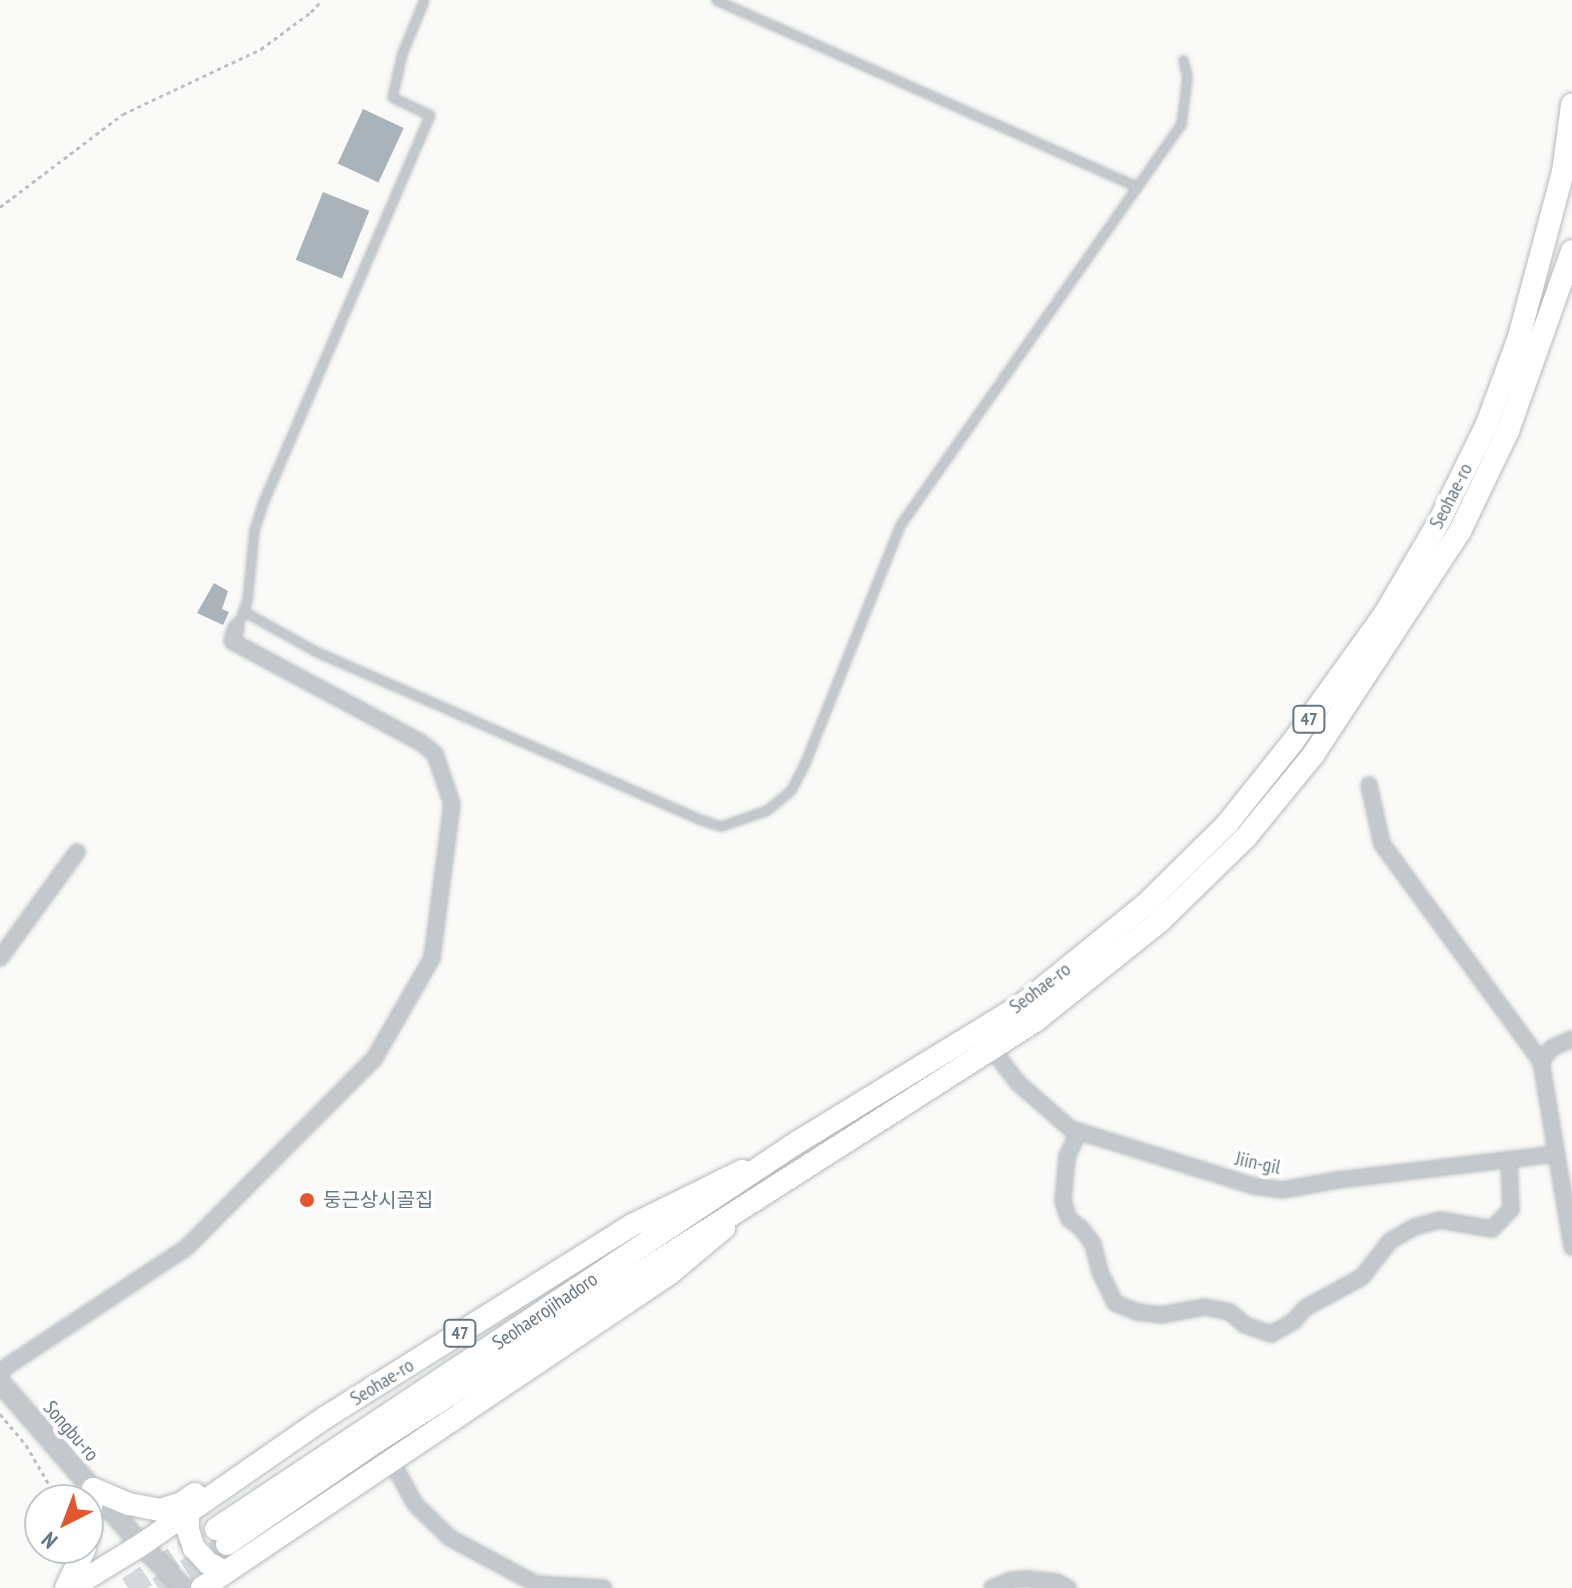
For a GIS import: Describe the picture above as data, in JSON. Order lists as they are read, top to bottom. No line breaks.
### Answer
{"streets":{"main road":["Seohae-ro","47","Seohaerojihadoro"],"street":["Jiin-gil","Songbu-ro"]},"crossings":[["Seohae-ro","47"],["Seohae-ro","Jiin-gil"],["Seohae-ro","Seohaerojihadoro"],["Seohae-ro","Songbu-ro"],["47","Songbu-ro"]],"places":["둥근상시골집"],"north":"bottom left"}
